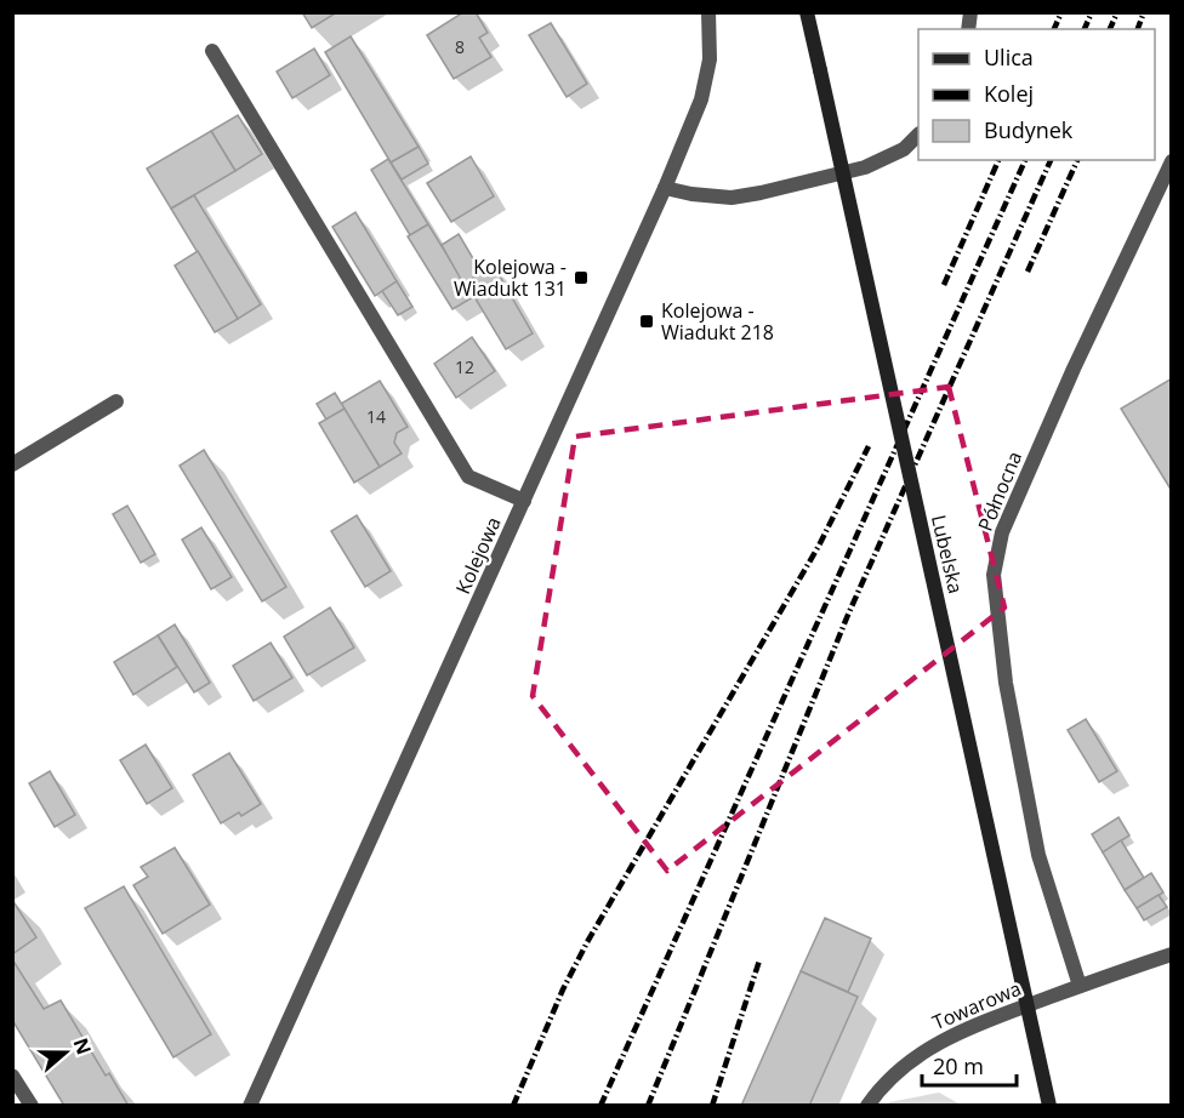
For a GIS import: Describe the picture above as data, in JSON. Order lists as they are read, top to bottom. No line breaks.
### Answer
{"streets":{"main road":["Lubelska"],"street":["Północna","Kolejowa","Towarowa"]},"crossings":[["Północna","Towarowa"]],"places":{"transit":["Kolejowa - Wiadukt 131","Kolejowa - Wiadukt 218"]},"house_numbers":["8","12","14"],"legend":["Ulica","Kolej","Budynek"],"scale_bar":"20 m","north":"right"}
